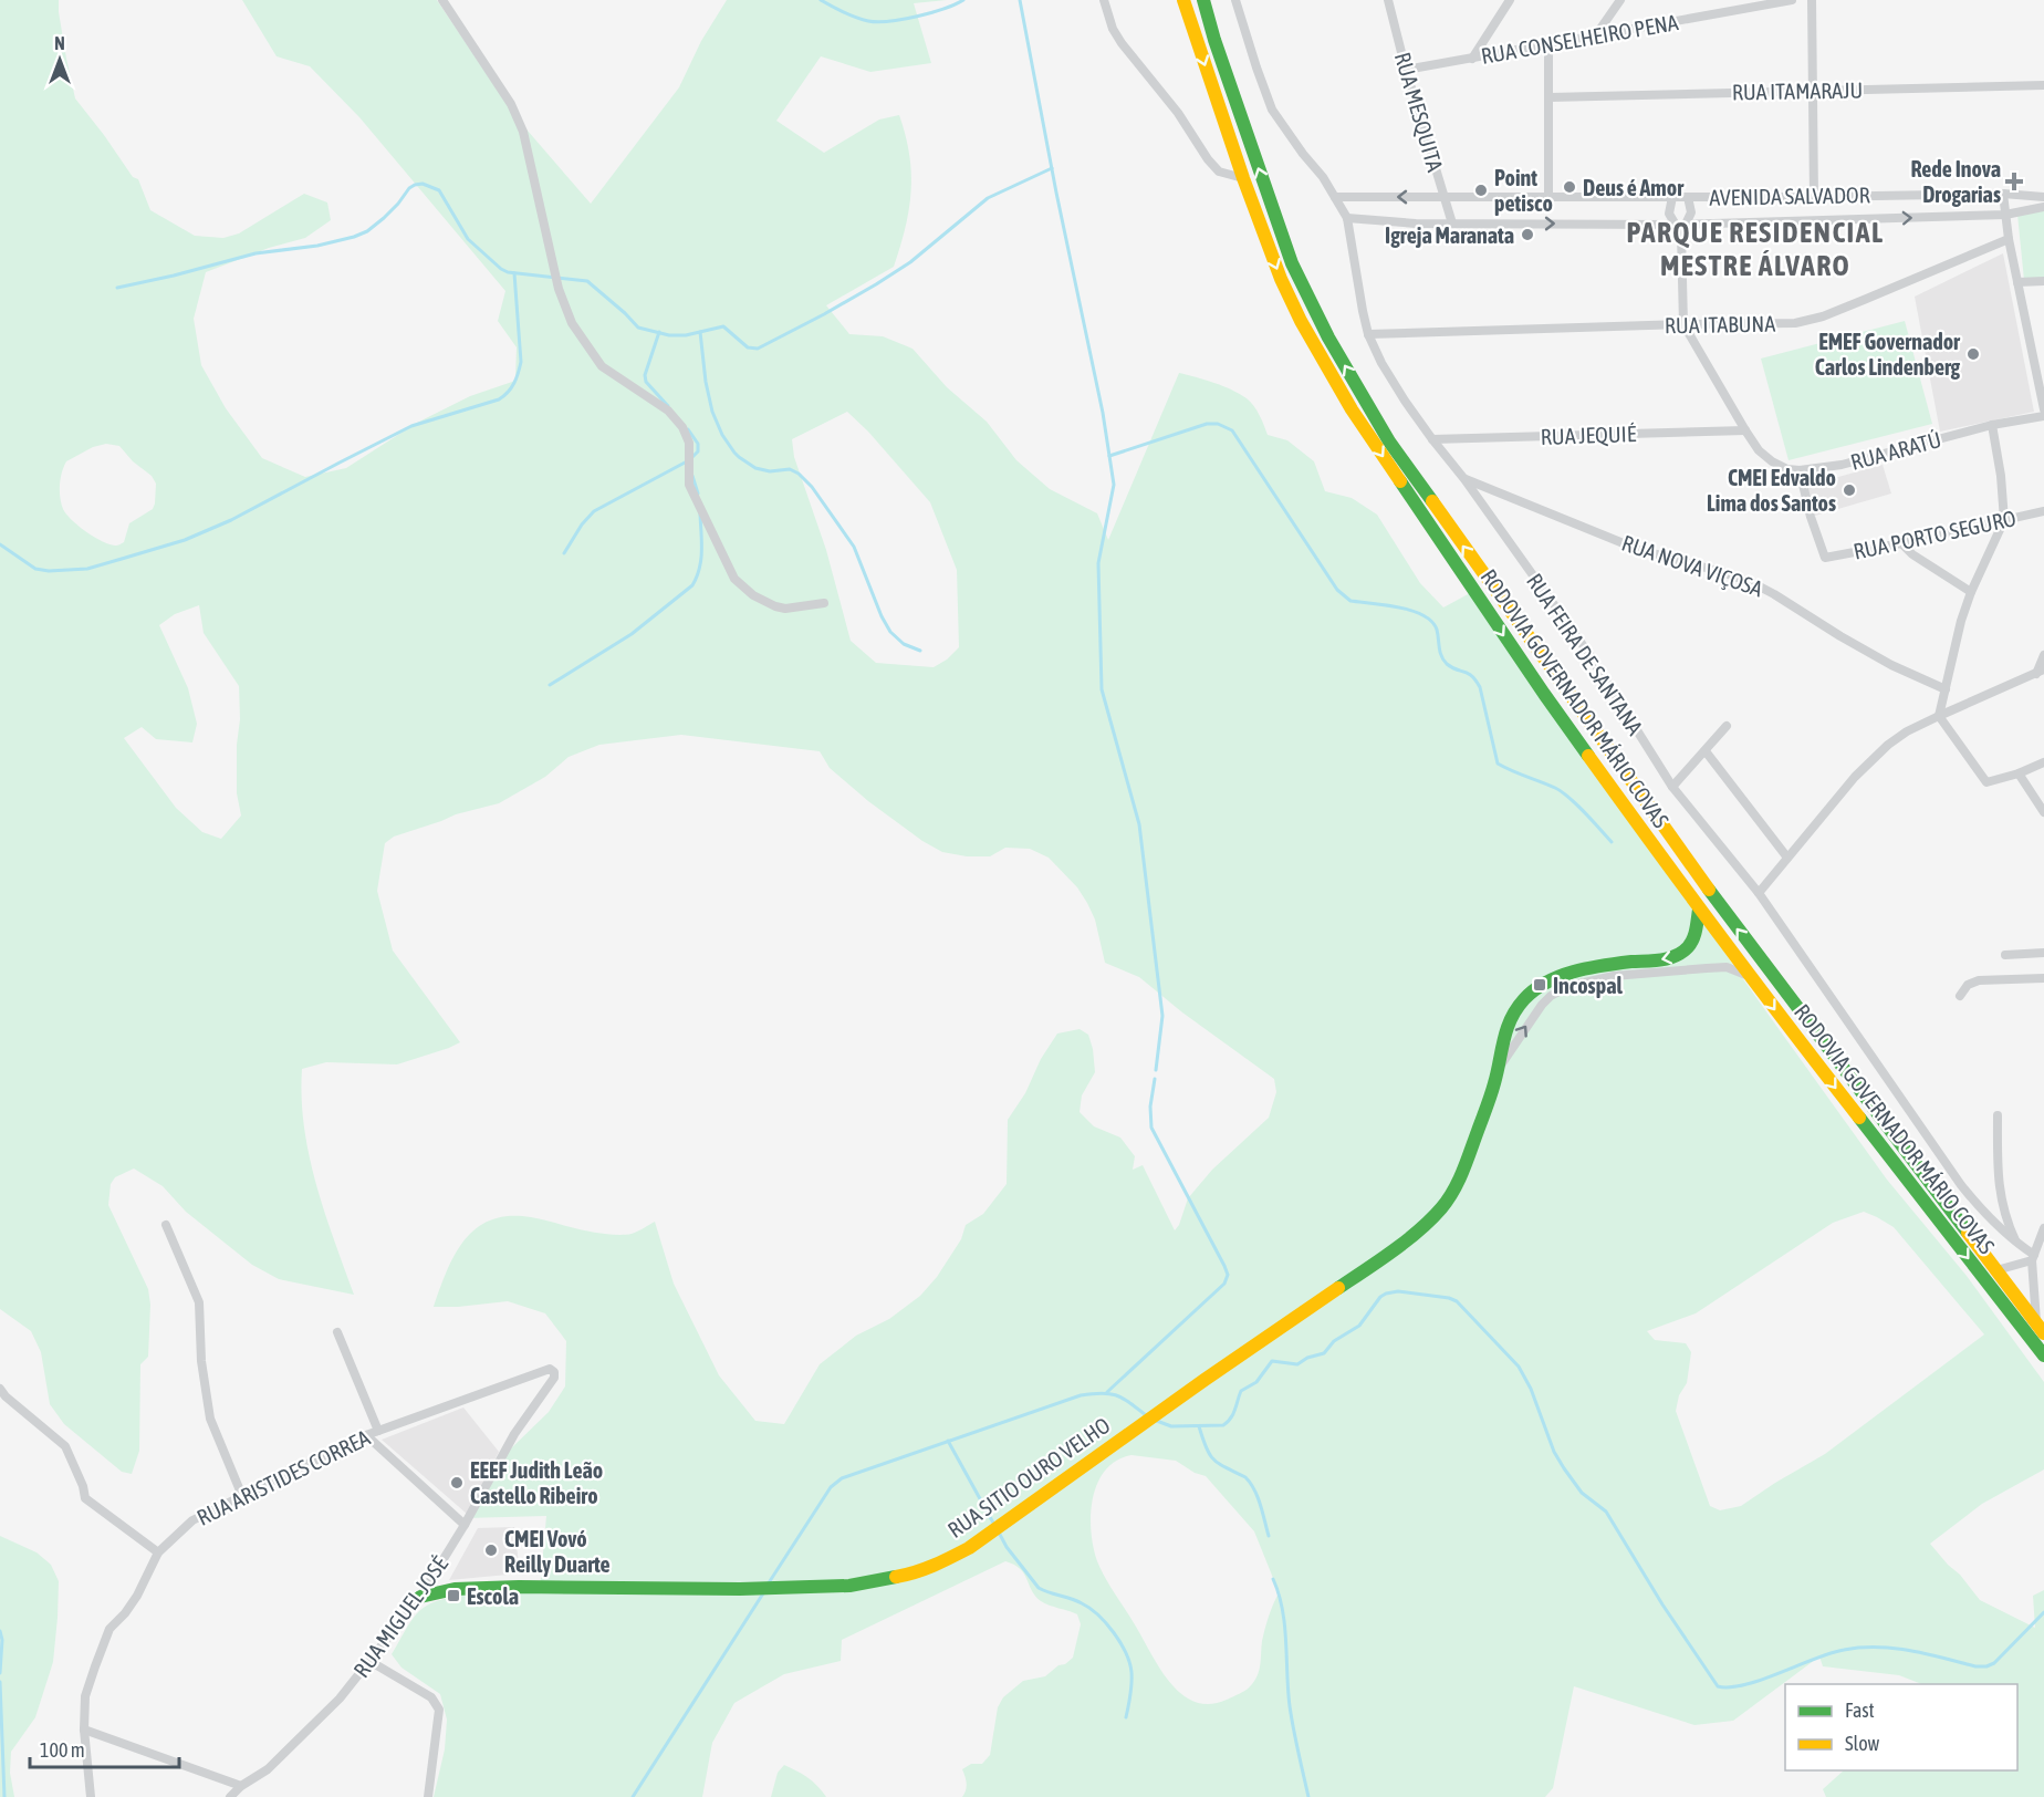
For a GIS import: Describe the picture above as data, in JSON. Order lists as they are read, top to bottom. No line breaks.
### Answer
{"streets":{"main road":["RODOVIA GOVERNADOR MÁRIO COVAS","RUA SITIO OURO VELHO"],"street":["RUA CONSELHEIRO PENA","RUA ITAMARAJU","RUA MESQUITA","AVENIDA SALVADOR","RUA ITABUNA","RUA JEQUIÉ","RUA ARATÚ","RUA PORTO SEGURO","RUA NOVA VIÇOSA","RUA FEIRA DE SANTANA","RUA ARISTIDES CORREA","RUA MIGUEL JOSÉ"]},"crossings":[["RUA CONSELHEIRO PENA","RUA MESQUITA"],["RUA MESQUITA","AVENIDA SALVADOR"],["AVENIDA SALVADOR","RUA FEIRA DE SANTANA"],["RUA ITABUNA","RUA ARATÚ"],["RUA ITABUNA","RUA FEIRA DE SANTANA"],["RUA JEQUIÉ","RUA ARATÚ"],["RUA JEQUIÉ","RUA FEIRA DE SANTANA"],["RUA ARATÚ","RUA PORTO SEGURO"],["RUA NOVA VIÇOSA","RUA FEIRA DE SANTANA"],["RODOVIA GOVERNADOR MÁRIO COVAS","RUA SITIO OURO VELHO"],["RUA ARISTIDES CORREA","RUA MIGUEL JOSÉ"],["RUA SITIO OURO VELHO","RUA MIGUEL JOSÉ"]],"districts":["PARQUE RESIDENCIAL MESTRE ÁLVARO"],"places":{"health":["Rede Inova Drogarias"],"other":["Deus é Amor","Point petisco","Igreja Maranata","EMEF Governador Carlos Lindenberg","CMEI Edvaldo Lima dos Santos","EEEF Judith Leão Castello Ribeiro","CMEI Vovó Reilly Duarte"],"transit":["Incospal","Escola"]},"legend":["Fast","Slow"],"scale_bar":"100 m","north":"top"}
